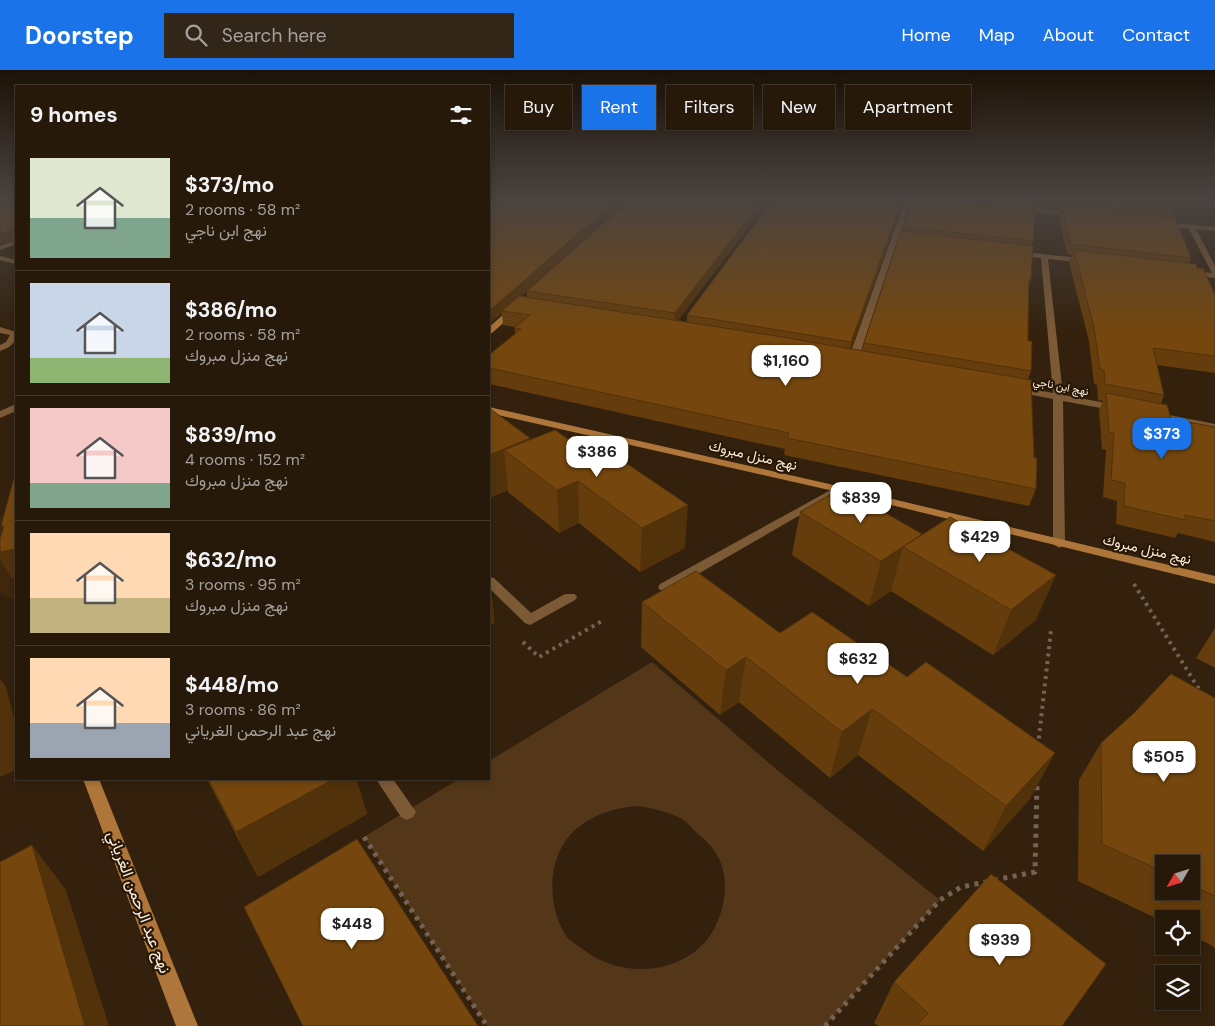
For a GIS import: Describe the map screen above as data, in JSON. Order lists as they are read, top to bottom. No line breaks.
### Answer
{"streets":{"street":["نهج ابن ناجي","نهج منزل مبروك","نهج عبد الرحمن الغرياني"]},"north":"bottom left","page":{"header":"Doorstep","search":"Search here","nav":["Home","Map","About","Contact"],"chip":["Buy","Rent","Filters","New","Apartment"],"heading":"9 homes","list":[{"name":"$373/mo","note":"2 rooms · 58 m² · نهج ابن ناجي"},{"name":"$386/mo","note":"2 rooms · 58 m² · نهج منزل مبروك"},{"name":"$839/mo","note":"4 rooms · 152 m² · نهج منزل مبروك"},{"name":"$632/mo","note":"3 rooms · 95 m² · نهج منزل مبروك"},{"name":"$448/mo","note":"3 rooms · 86 m² · نهج عبد الرحمن الغرياني"}],"price":["$1,160","$373","$386","$839","$429","$632","$505","$448","$939"]}}
